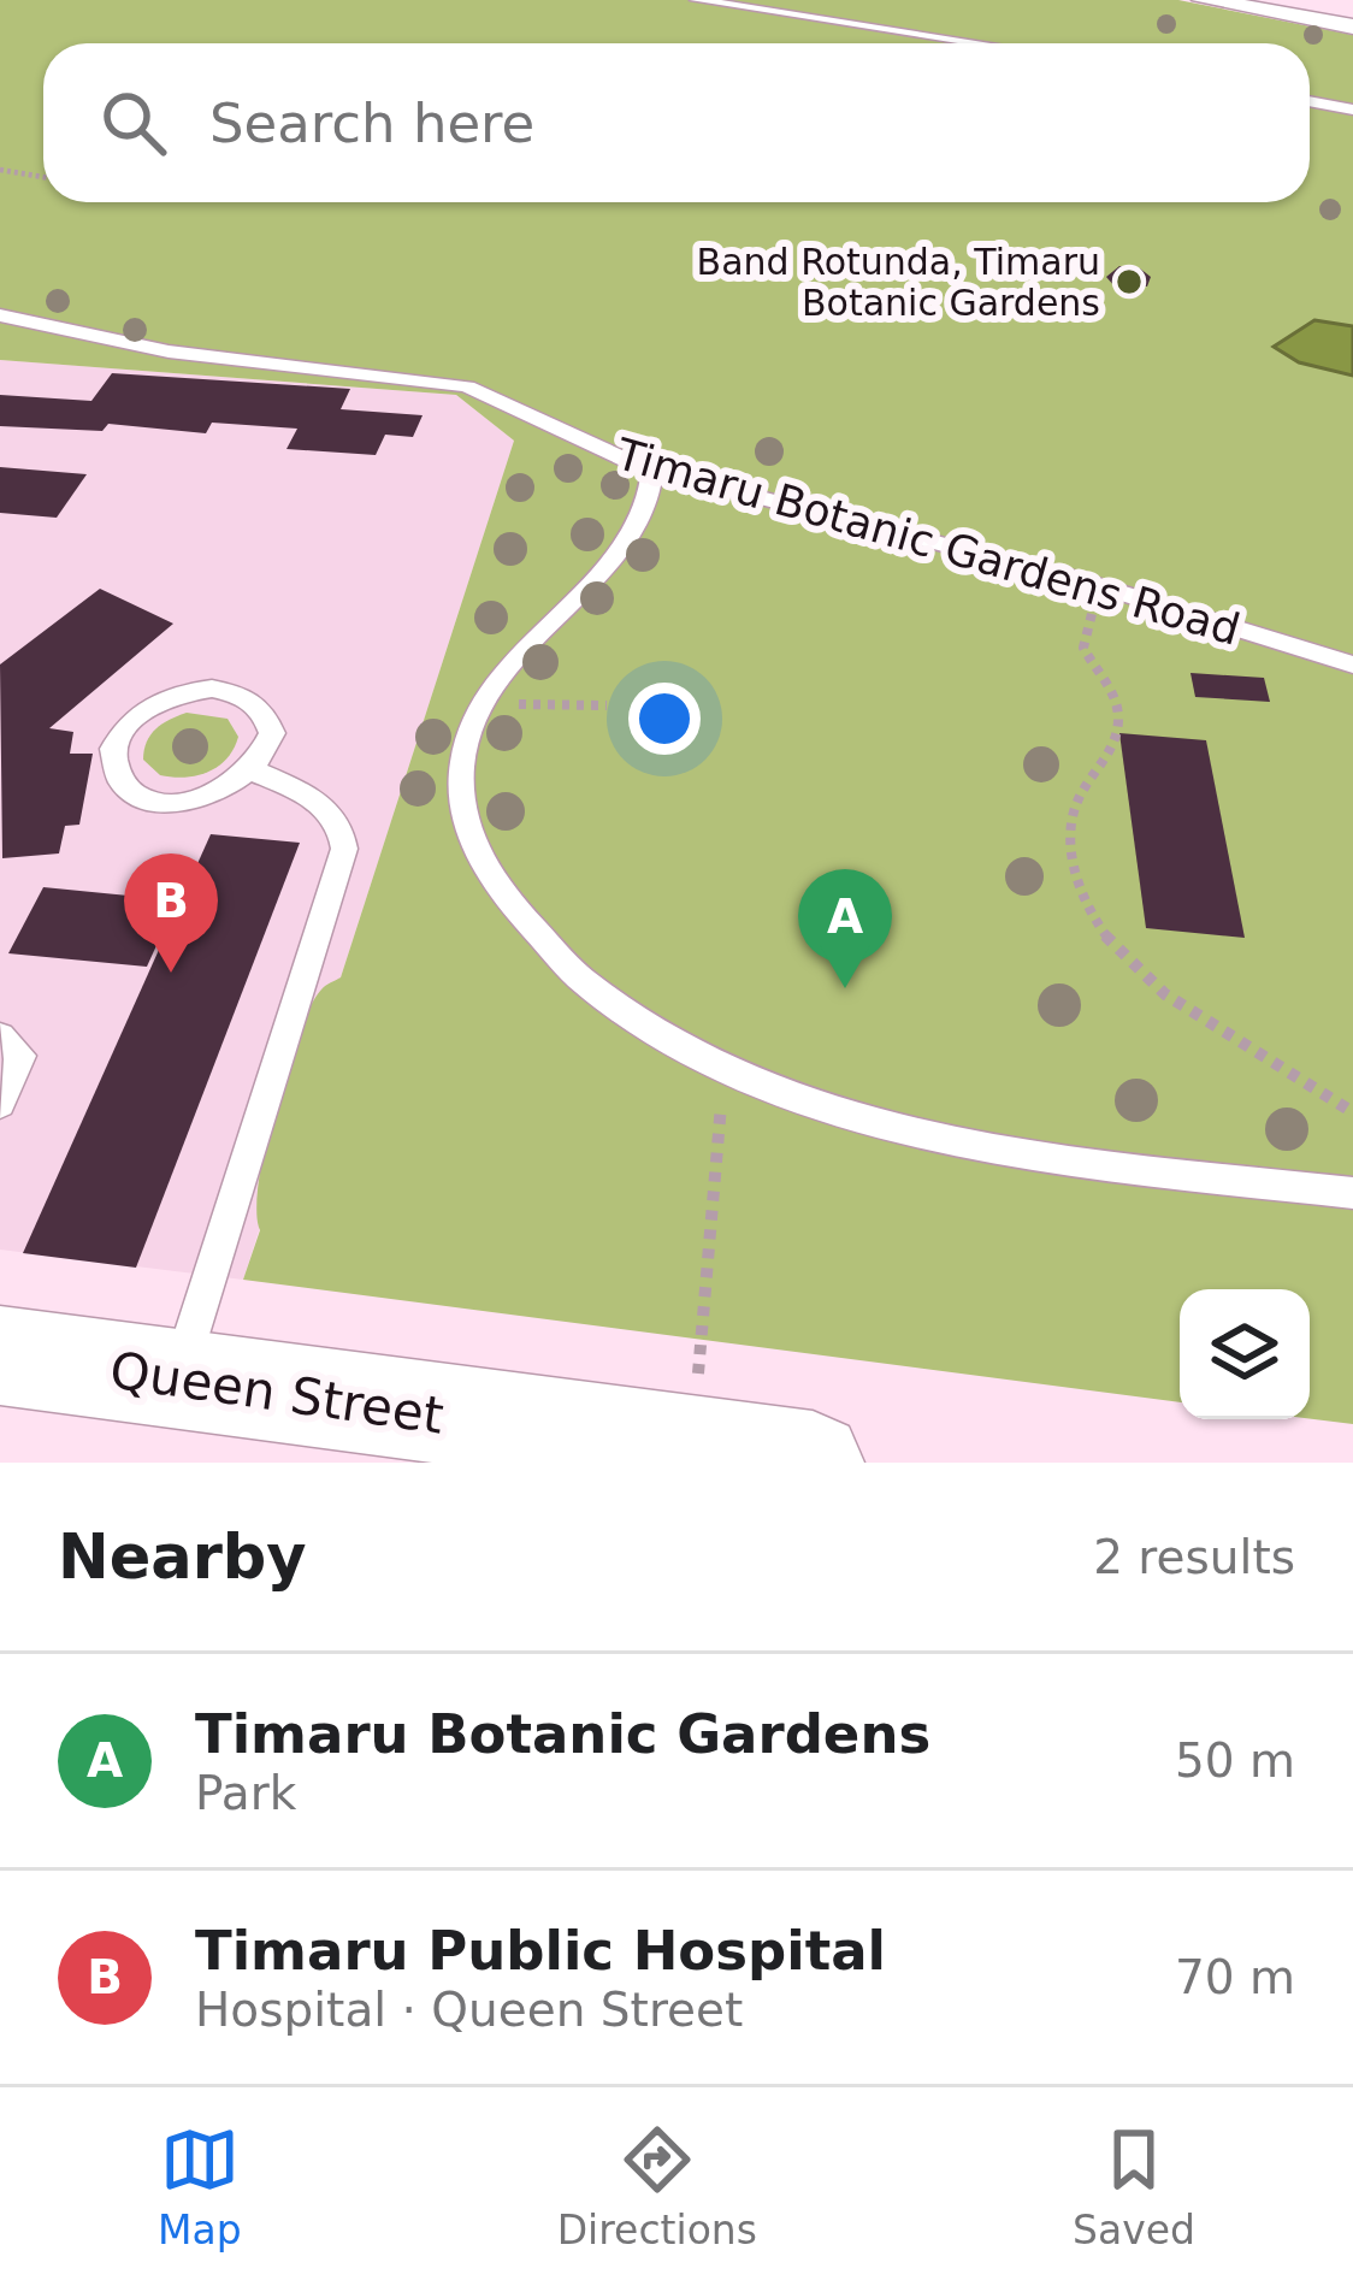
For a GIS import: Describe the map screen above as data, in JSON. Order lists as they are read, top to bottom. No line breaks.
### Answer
{"streets":{"street":["Queen Street"],"lane":["Timaru Botanic Gardens Road"]},"places":["Band Rotunda, Timaru Botanic Gardens"],"page":{"search":"Search here","pins":["B","A"],"heading":["Nearby","2 results"],"list":[{"mark":"A","name":"Timaru Botanic Gardens","note":"Park","value":"50 m"},{"mark":"B","name":"Timaru Public Hospital","note":"Hospital · Queen Street","value":"70 m"}],"nav":["Map","Directions","Saved"]}}
